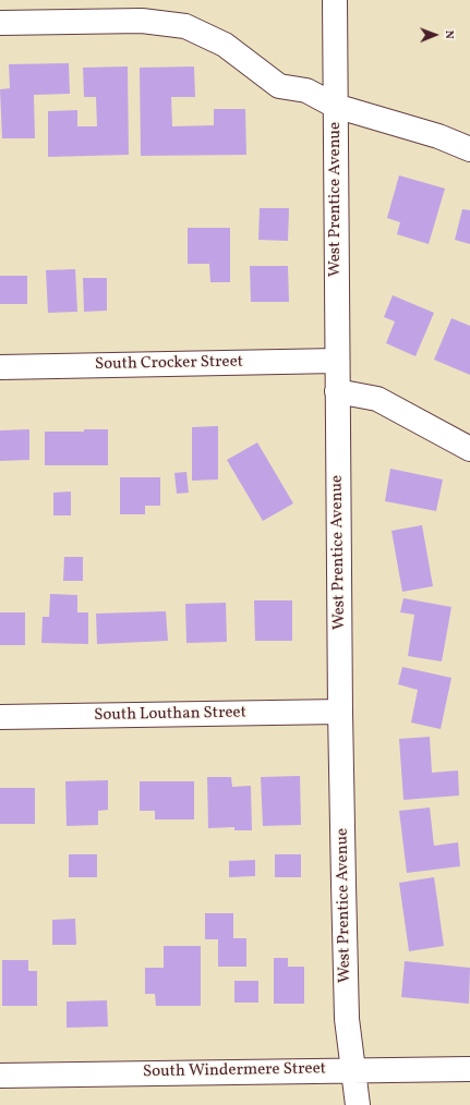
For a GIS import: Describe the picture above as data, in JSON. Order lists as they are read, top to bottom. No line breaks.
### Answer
{"streets":{"street":["West Prentice Avenue","South Crocker Street","South Louthan Street","South Windermere Street"]},"crossings":[["West Prentice Avenue","South Crocker Street"],["West Prentice Avenue","South Louthan Street"],["West Prentice Avenue","South Windermere Street"]],"north":"right"}
